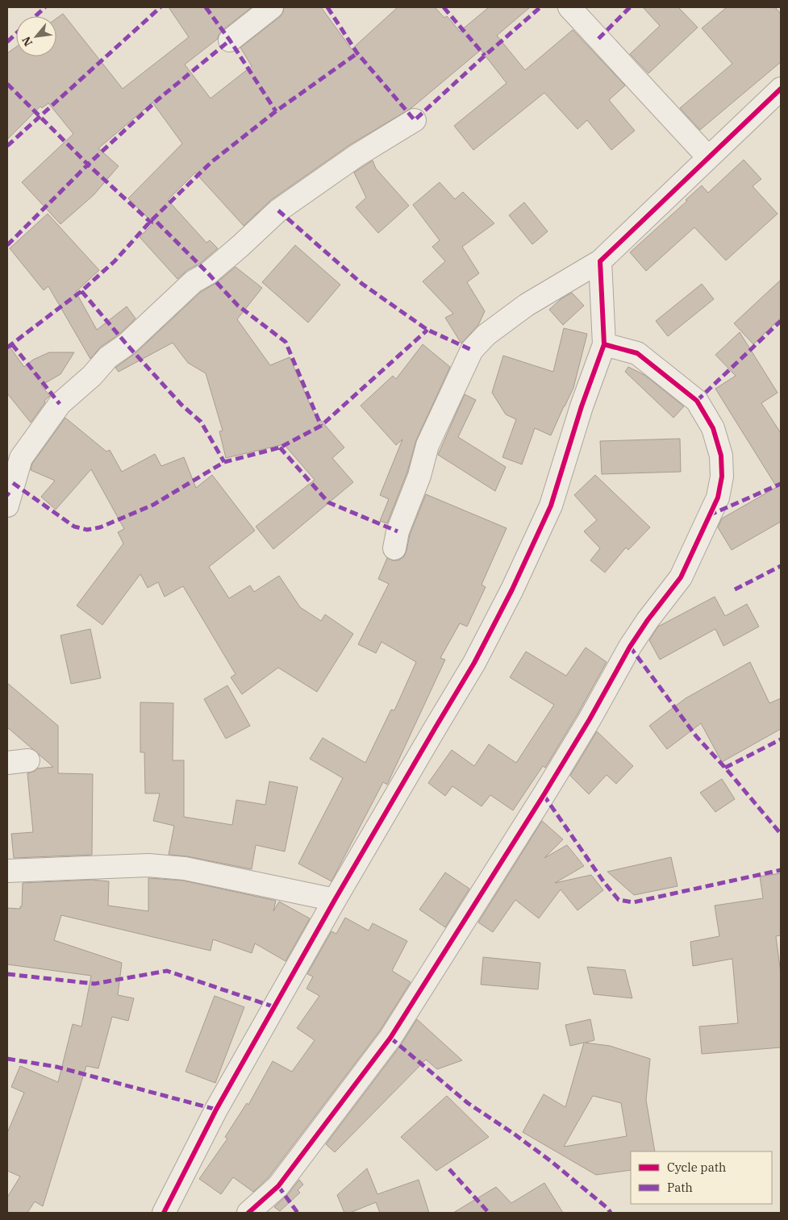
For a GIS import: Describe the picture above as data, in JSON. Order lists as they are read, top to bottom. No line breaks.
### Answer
{"legend":["Cycle path","Path"],"north":"bottom left"}
